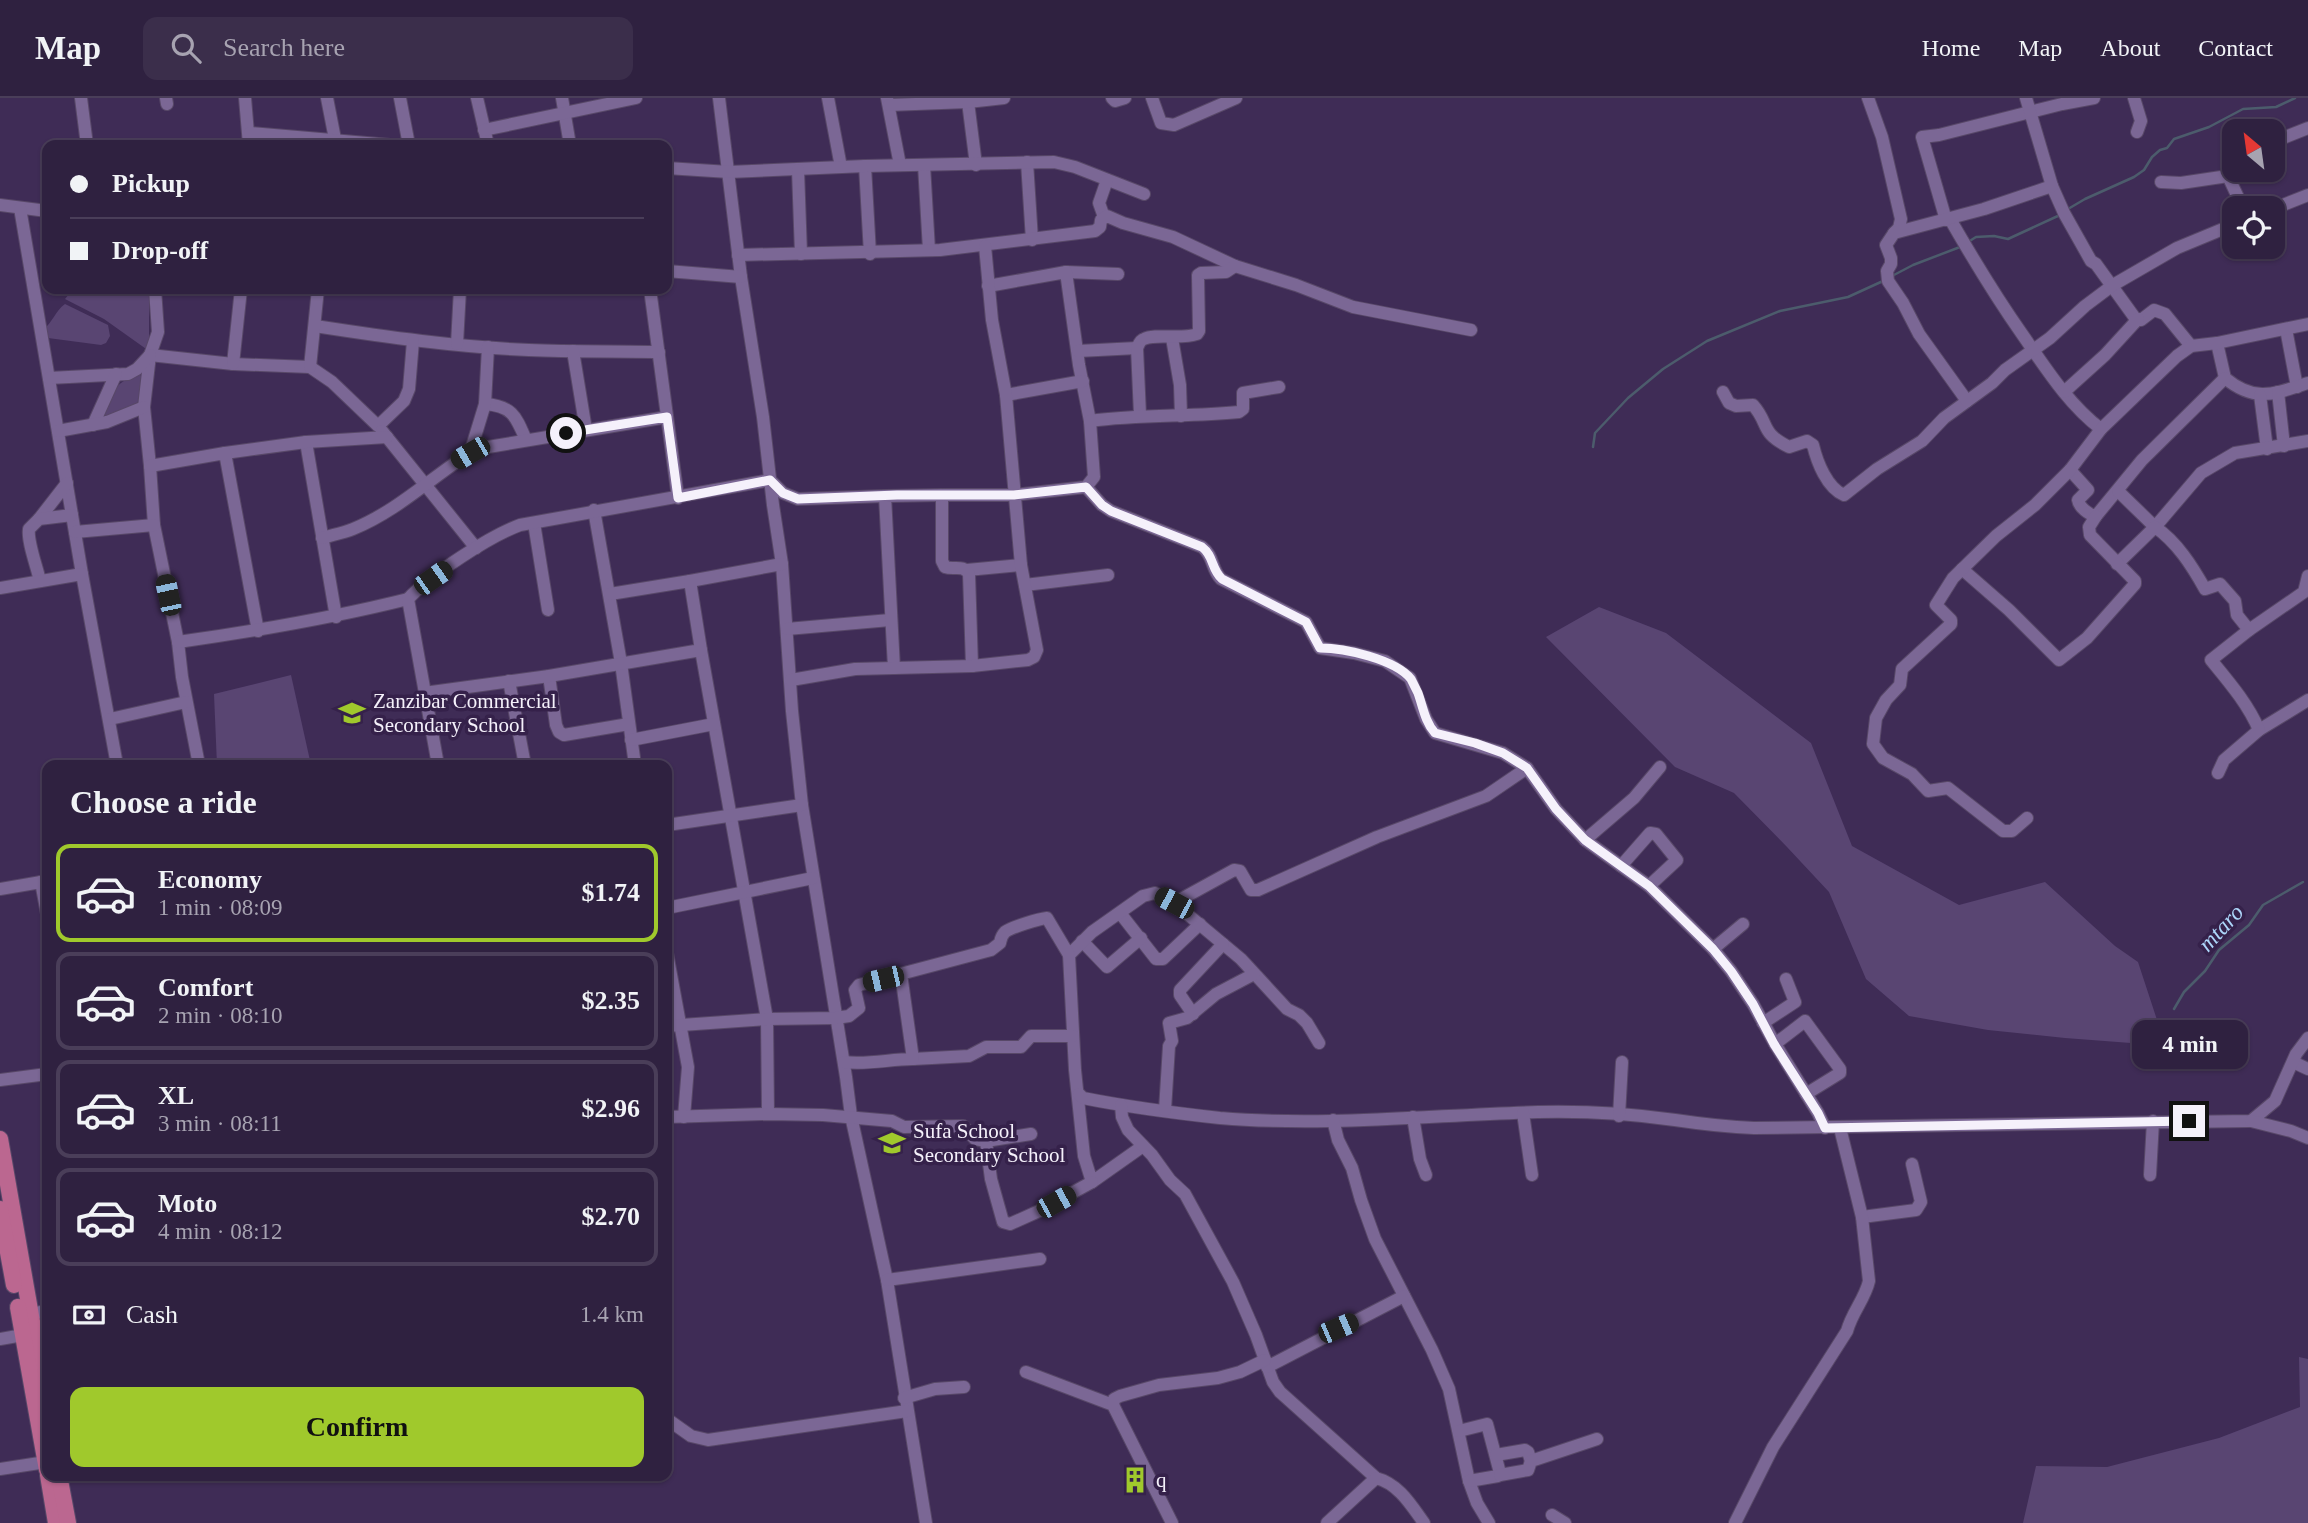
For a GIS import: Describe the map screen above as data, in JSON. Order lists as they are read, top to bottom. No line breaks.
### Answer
{"water":["mtaro"],"places":{"school or university":["Zanzibar Commercial Secondary School","Sufa School Secondary School"],"building":["q"]},"north":"top left","page":{"header":"Map","search":"Search here","nav":["Home","Map","About","Contact"],"banner":["Pickup","Drop-off"],"heading":"Choose a ride","list":[{"name":"Economy","note":"1 min · 08:09","value":"$1.74"},{"name":"Comfort","note":"2 min · 08:10","value":"$2.35"},{"name":"XL","note":"3 min · 08:11","value":"$2.96"},{"name":"Moto","note":"4 min · 08:12","value":"$2.70"}],"bubble":"4 min","pay":["Cash","1.4 km"],"buttons":"Confirm"}}
